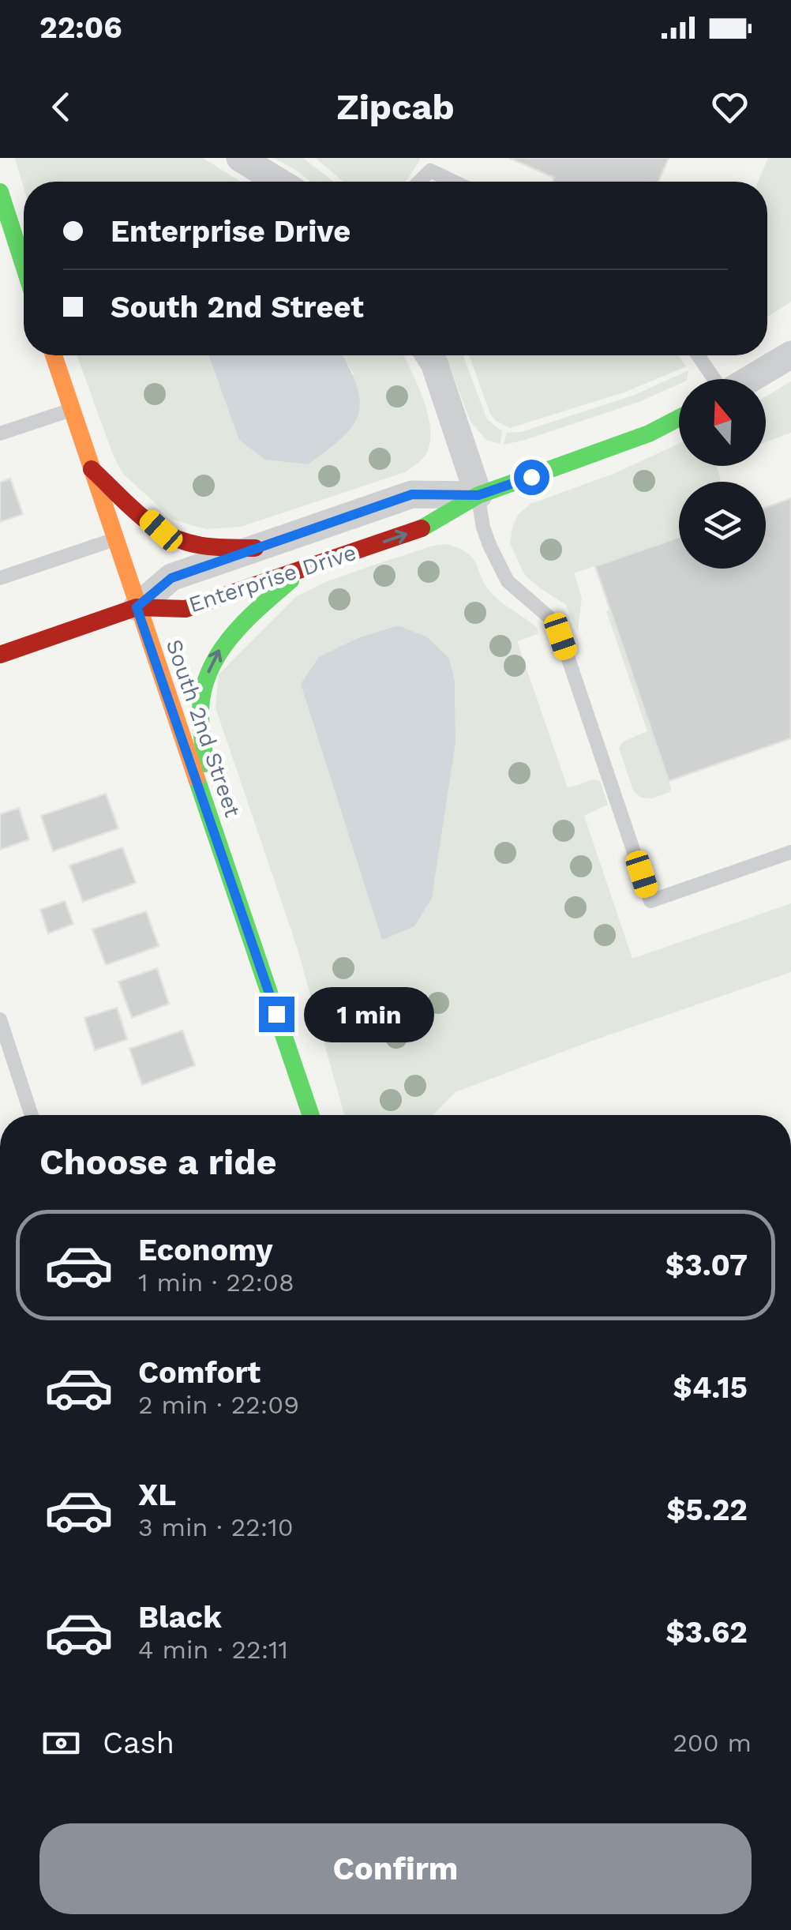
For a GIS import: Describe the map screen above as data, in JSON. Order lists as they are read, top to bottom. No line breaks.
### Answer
{"streets":{"main road":["Enterprise Drive","South 2nd Street"]},"crossings":[["Enterprise Drive","South 2nd Street"]],"north":"top","page":{"status":"22:06","header":"Zipcab","banner":["Enterprise Drive","South 2nd Street"],"bubble":"1 min","heading":"Choose a ride","list":[{"name":"Economy","note":"1 min · 22:08","value":"$3.07"},{"name":"Comfort","note":"2 min · 22:09","value":"$4.15"},{"name":"XL","note":"3 min · 22:10","value":"$5.22"},{"name":"Black","note":"4 min · 22:11","value":"$3.62"}],"pay":["Cash","200 m"],"buttons":"Confirm"}}
